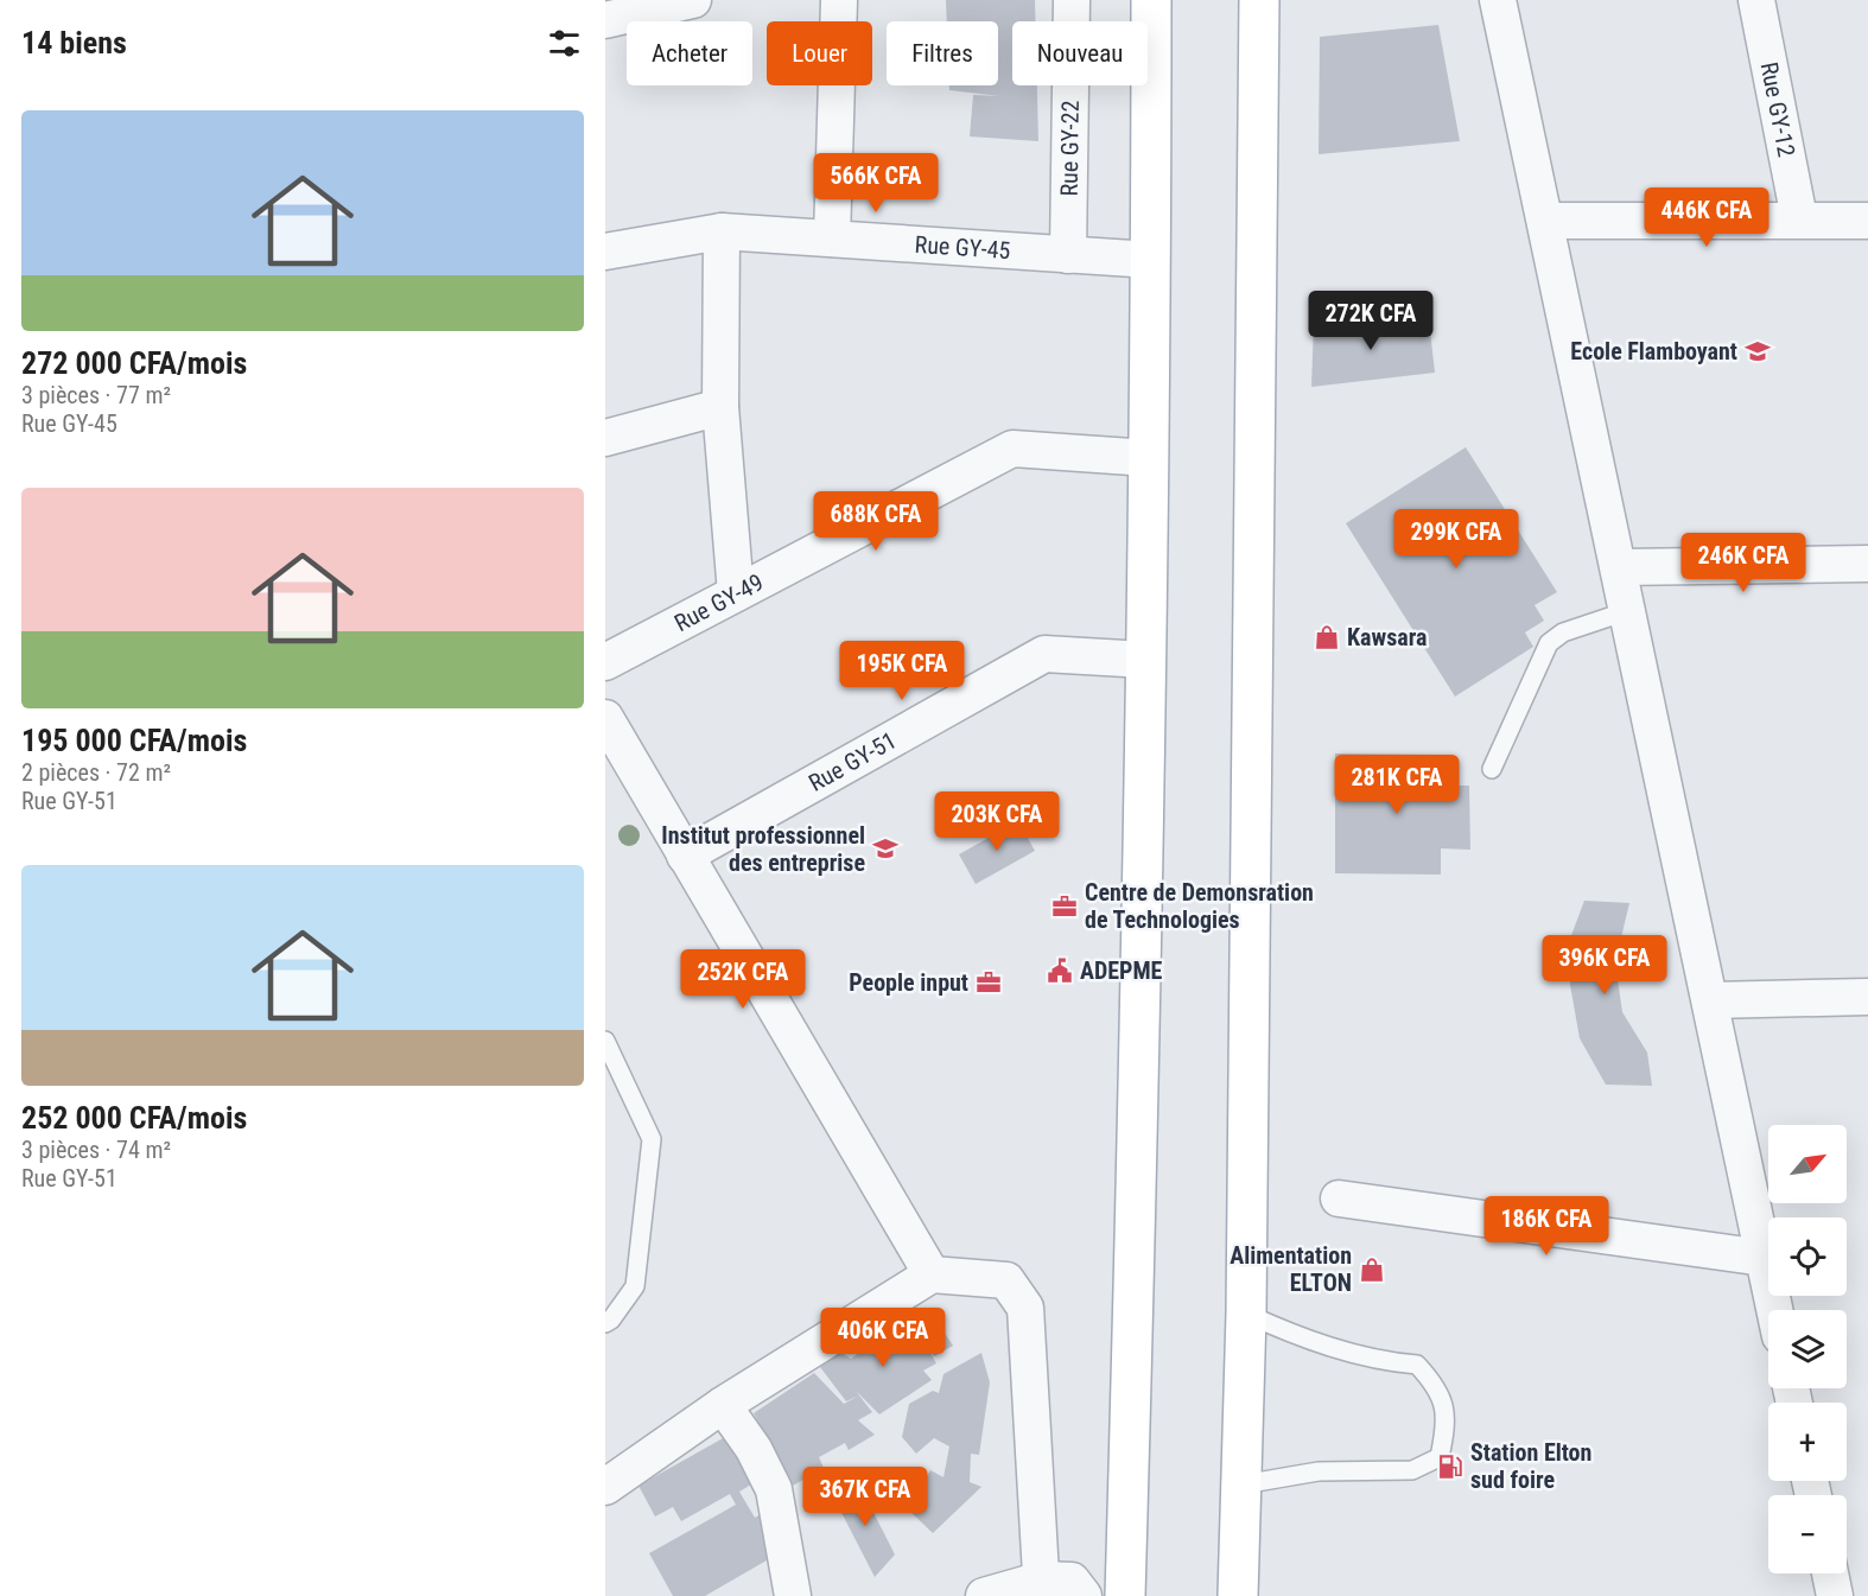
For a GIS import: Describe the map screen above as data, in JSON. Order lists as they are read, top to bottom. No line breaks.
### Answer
{"streets":{"street":["Rue GY-12","Rue GY-22","Rue GY-45","Rue GY-49","Rue GY-51"]},"crossings":[["Rue GY-22","Rue GY-45"]],"places":{"school or university":["Ecole Flamboyant","Institut professionnel des entreprise"],"shop":["Kawsara","Alimentation ELTON"],"office":["Centre de Demonsration de Technologies","People input"],"public building":["ADEPME"],"fuel station":["Station Elton sud foire"]},"north":"top right","page":{"heading":"14 biens","chip":["Acheter","Louer","Filtres","Nouveau"],"list":[{"name":"272 000 CFA/mois","note":"3 pièces · 77 m² · Rue GY-45"},{"name":"195 000 CFA/mois","note":"2 pièces · 72 m² · Rue GY-51"},{"name":"252 000 CFA/mois","note":"3 pièces · 74 m² · Rue GY-51"}],"price":["566K CFA","446K CFA","272K CFA","688K CFA","299K CFA","246K CFA","195K CFA","281K CFA","203K CFA","396K CFA","252K CFA","186K CFA","406K CFA","367K CFA"],"map_buttons":["+","−"]}}
